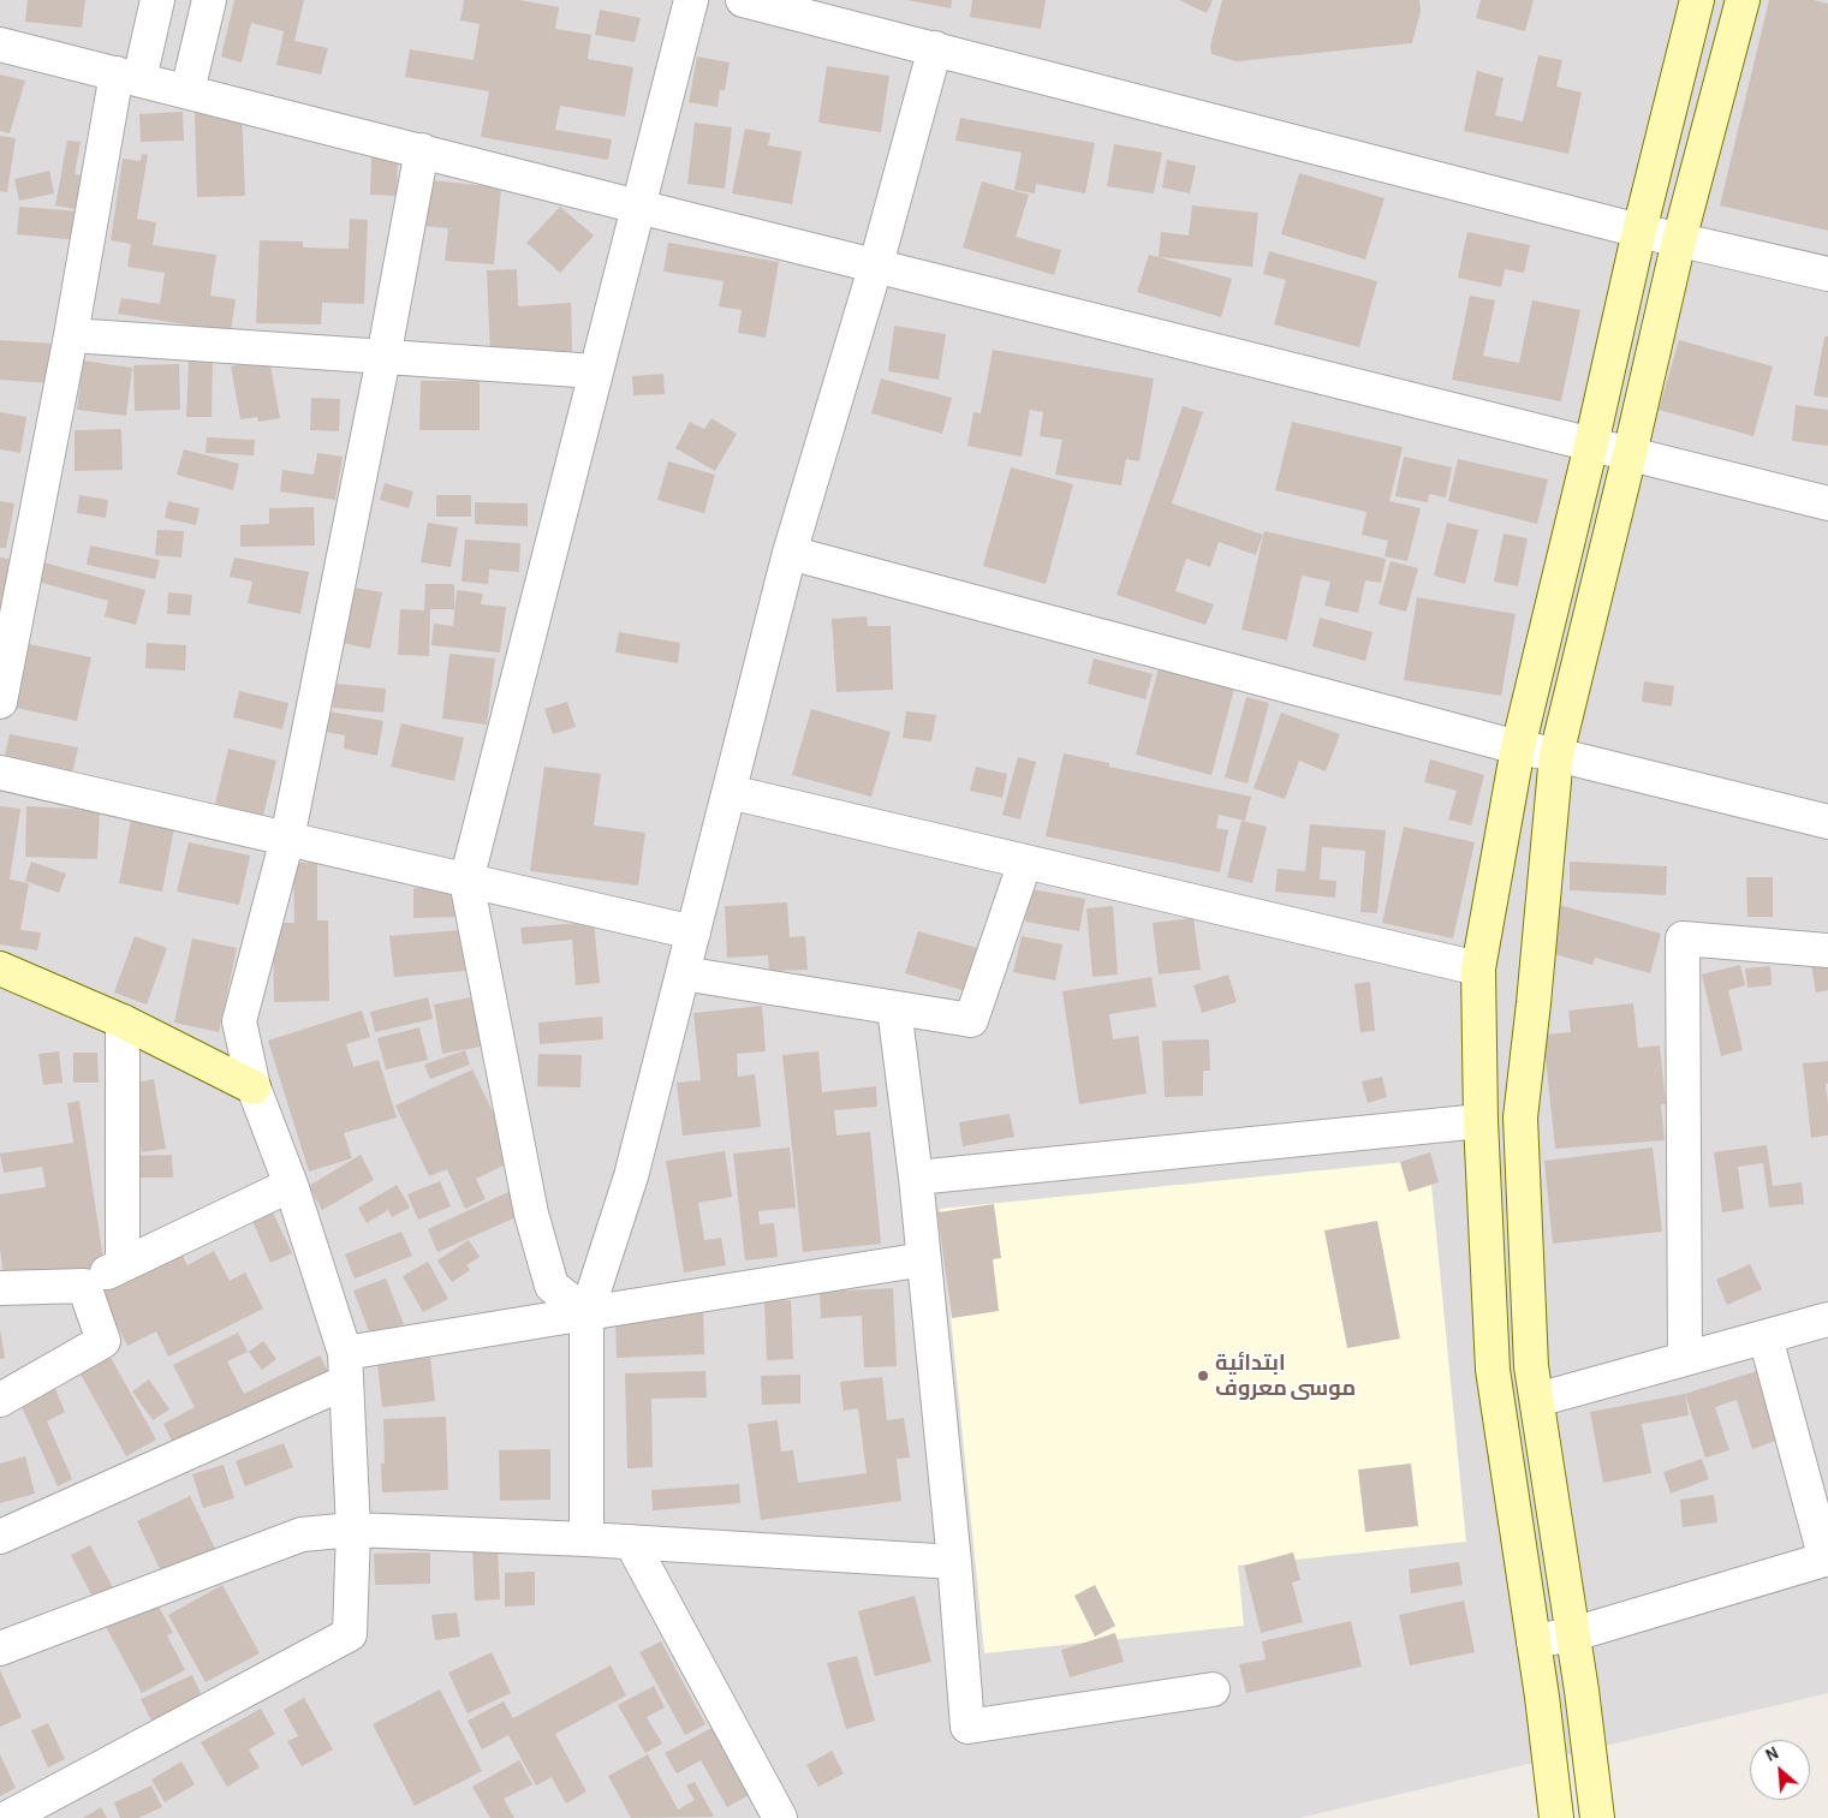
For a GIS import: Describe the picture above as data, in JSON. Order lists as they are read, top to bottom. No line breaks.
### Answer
{"places":["ابتدائية موسى معروف"],"north":"top left"}
